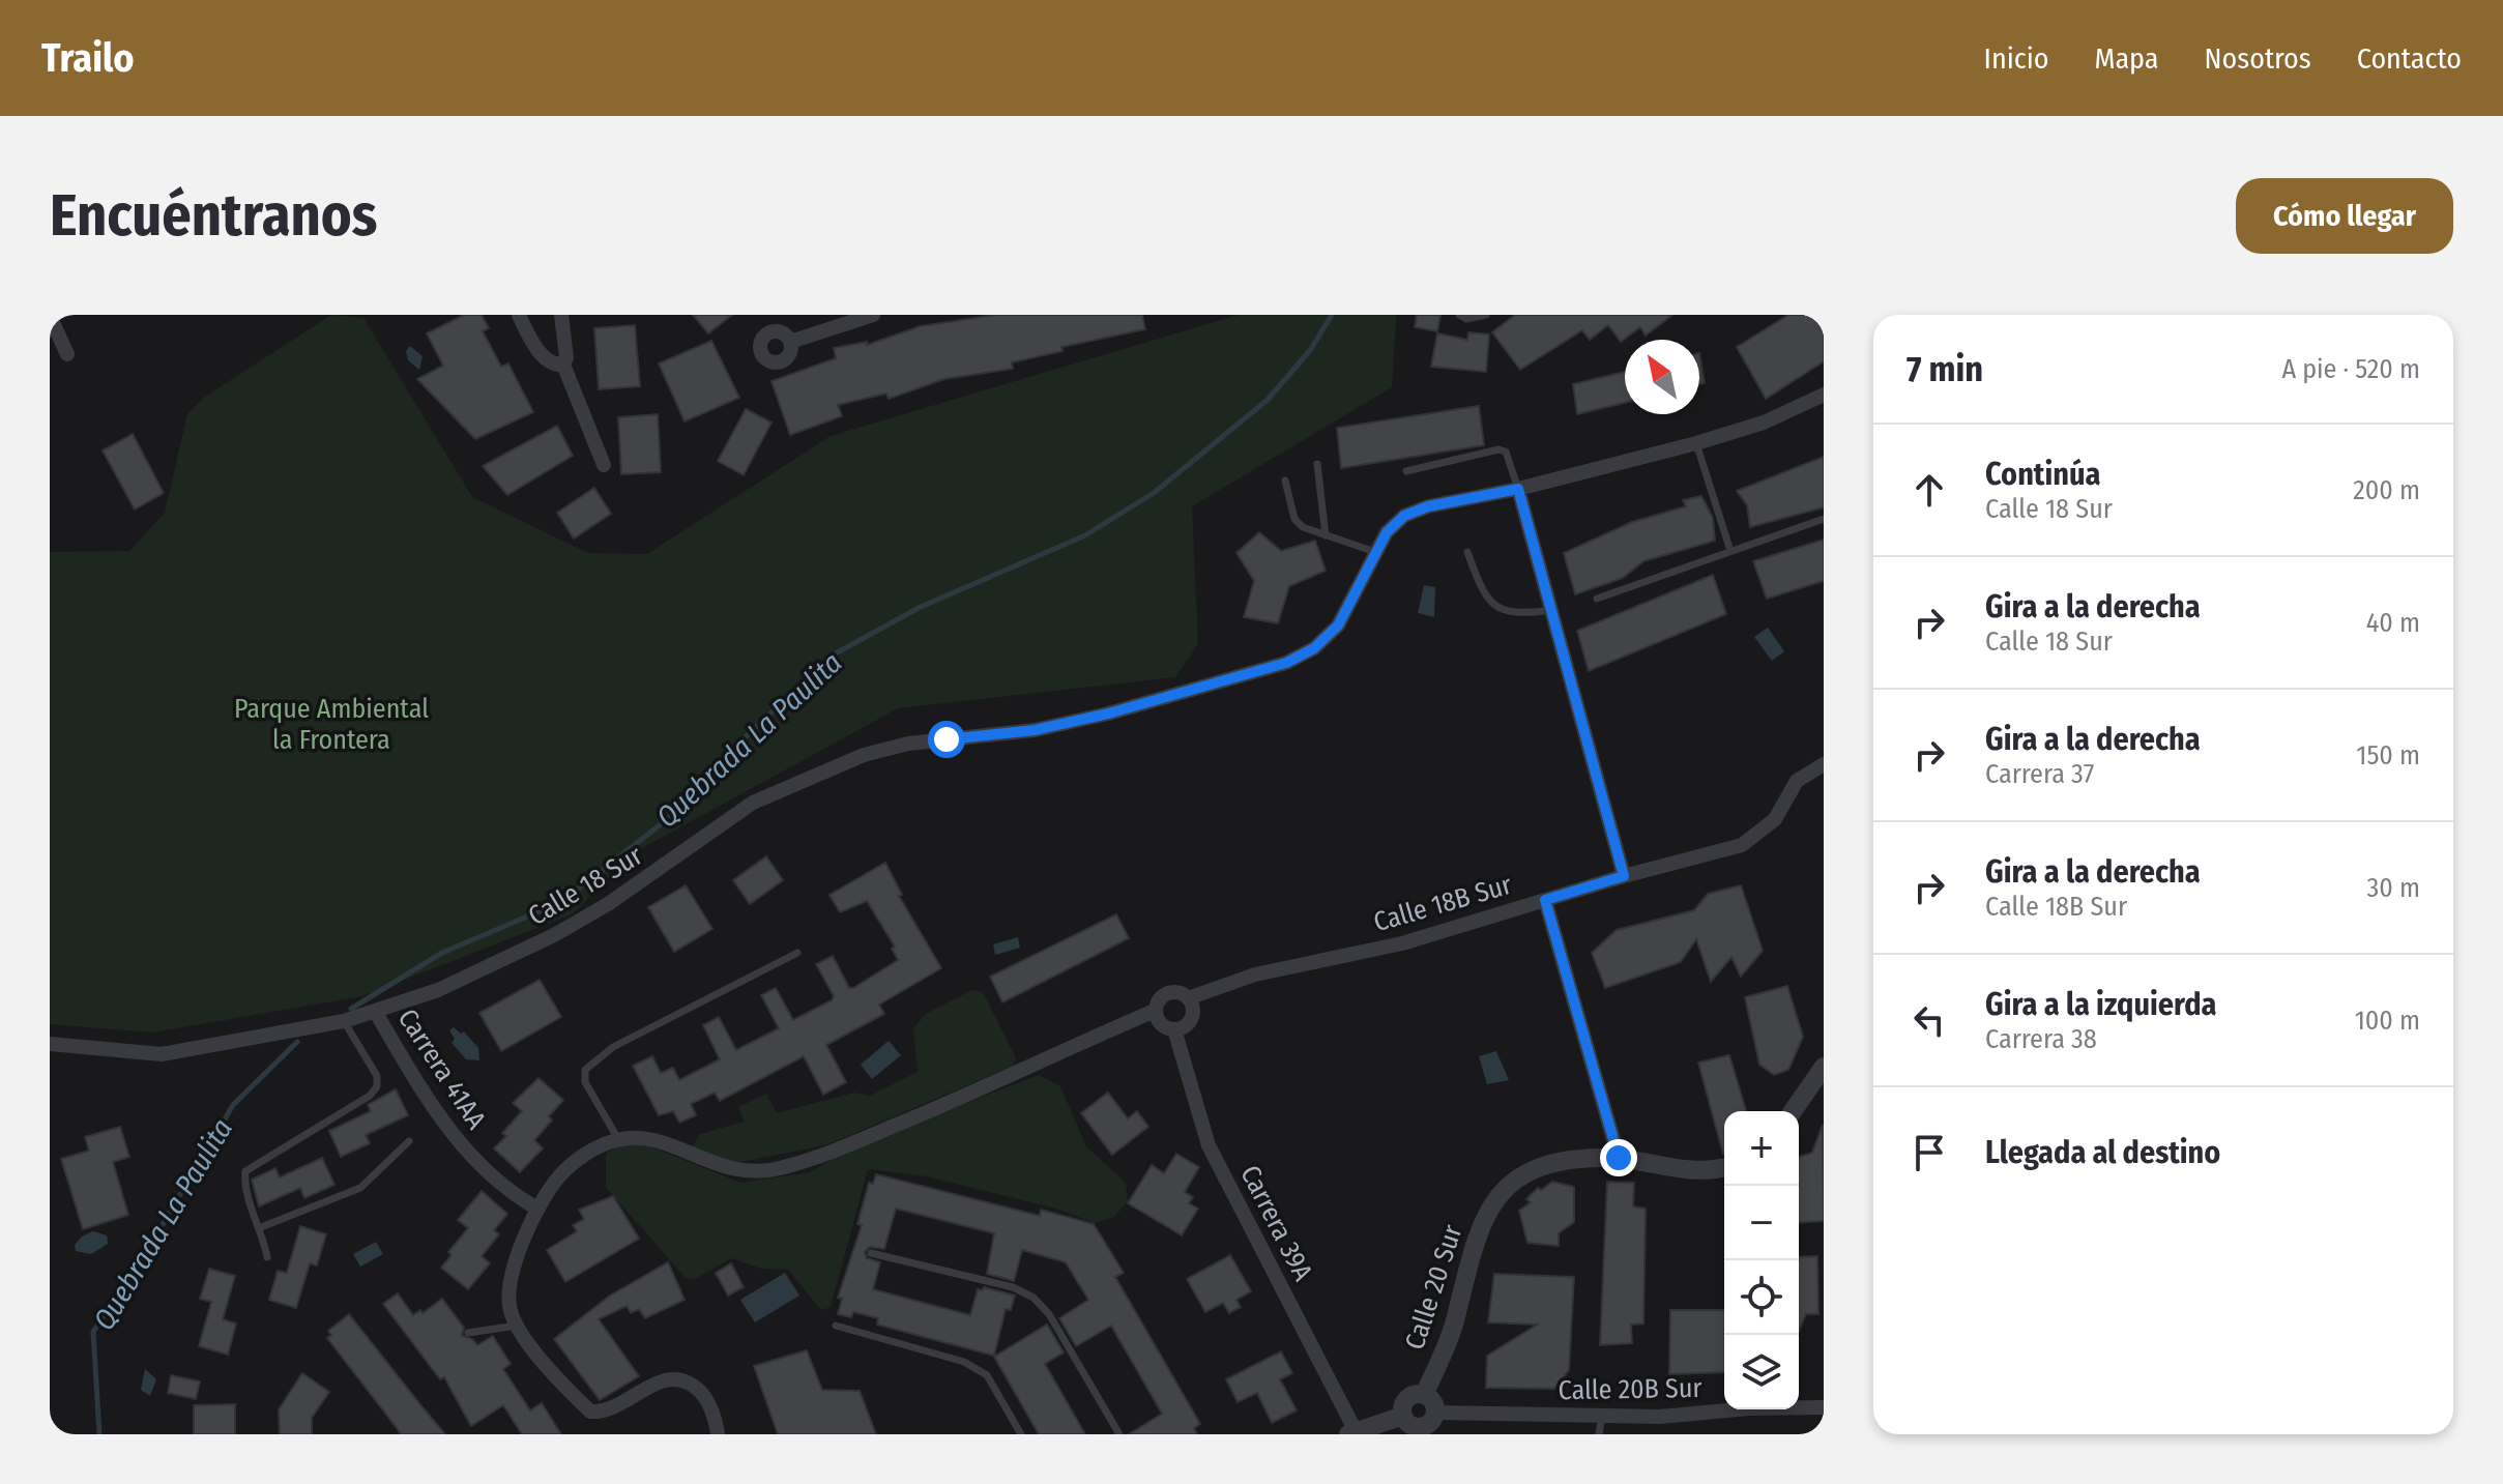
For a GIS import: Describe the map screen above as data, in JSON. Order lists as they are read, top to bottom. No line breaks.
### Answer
{"streets":{"street":["Calle 18 Sur","Calle 18B Sur","Carrera 41AA","Carrera 39A","Calle 20 Sur","Calle 20B Sur"]},"crossings":[["Calle 18 Sur","Carrera 41AA"],["Calle 18B Sur","Carrera 39A"],["Calle 20 Sur","Calle 20B Sur"]],"water":["Quebrada La Paulita"],"parks":["Parque Ambiental la Frontera"],"north":"top left","page":{"header":"Trailo","nav":["Inicio","Mapa","Nosotros","Contacto"],"buttons":"Cómo llegar","title":"Encuéntranos","heading":["7 min","A pie · 520 m"],"list":[["Continúa","Calle 18 Sur","200 m"],["Gira a la derecha","Calle 18 Sur","40 m"],["Gira a la derecha","Carrera 37","150 m"],["Gira a la derecha","Calle 18B Sur","30 m"],["Gira a la izquierda","Carrera 38","100 m"],"Llegada al destino"],"map_buttons":["+","−"]}}
